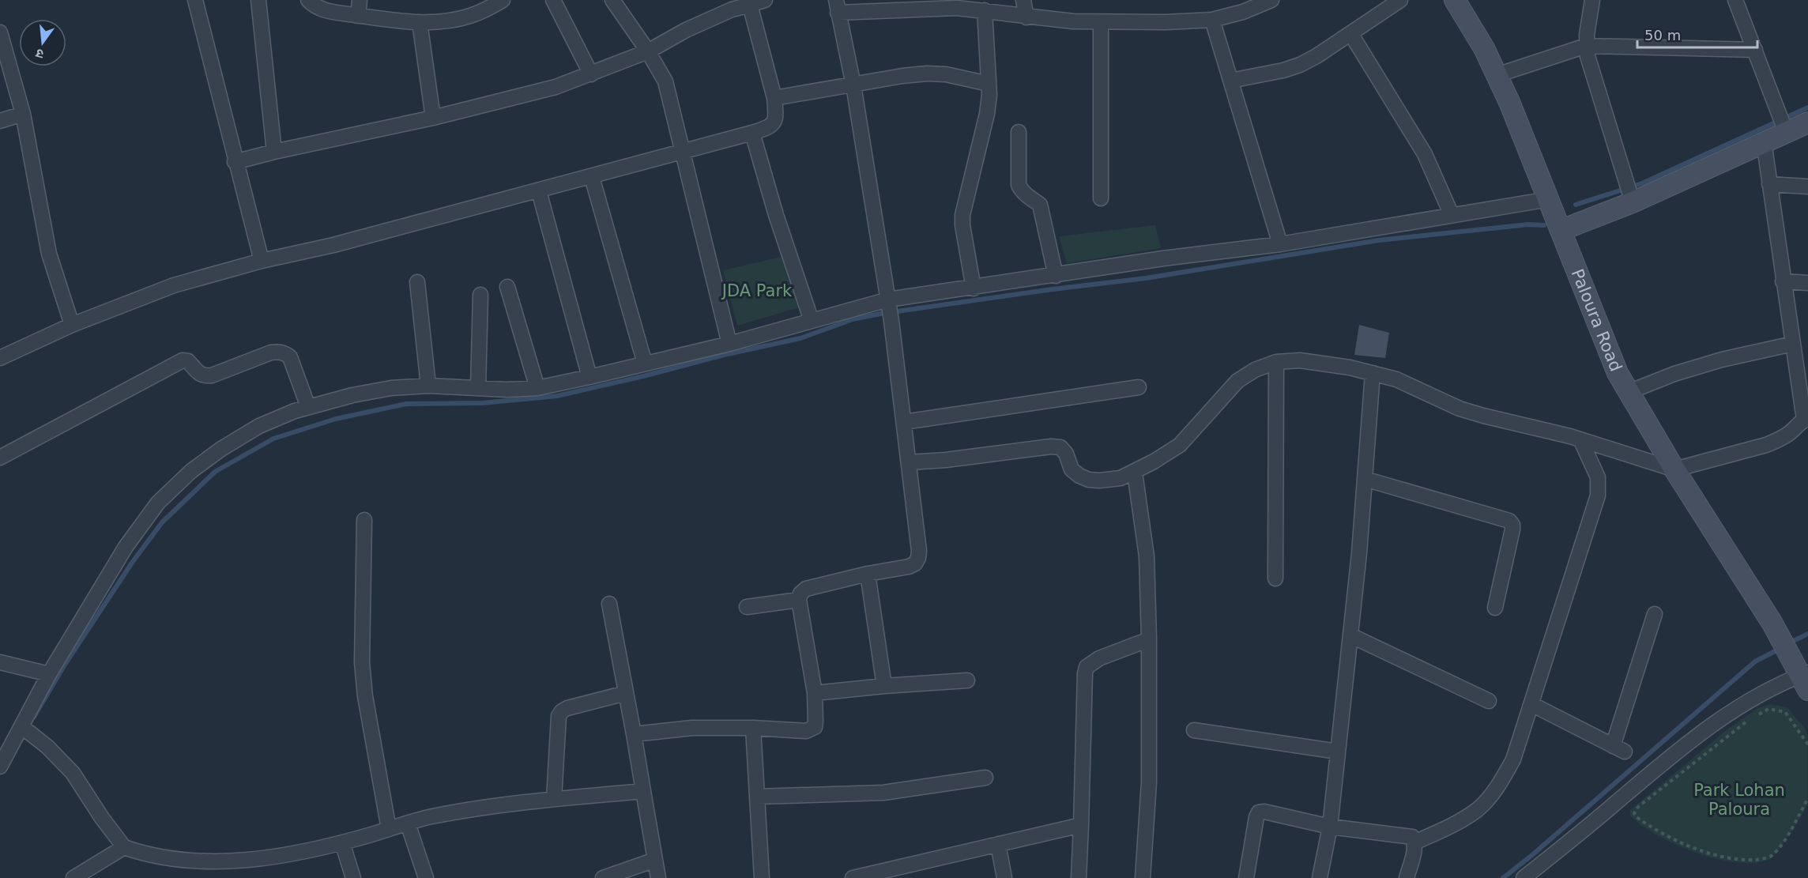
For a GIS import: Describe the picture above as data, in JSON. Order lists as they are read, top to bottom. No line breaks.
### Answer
{"streets":{"main road":["Paloura Road"]},"parks":["JDA Park","Park Lohan Paloura"],"scale_bar":"50 m","north":"bottom"}
